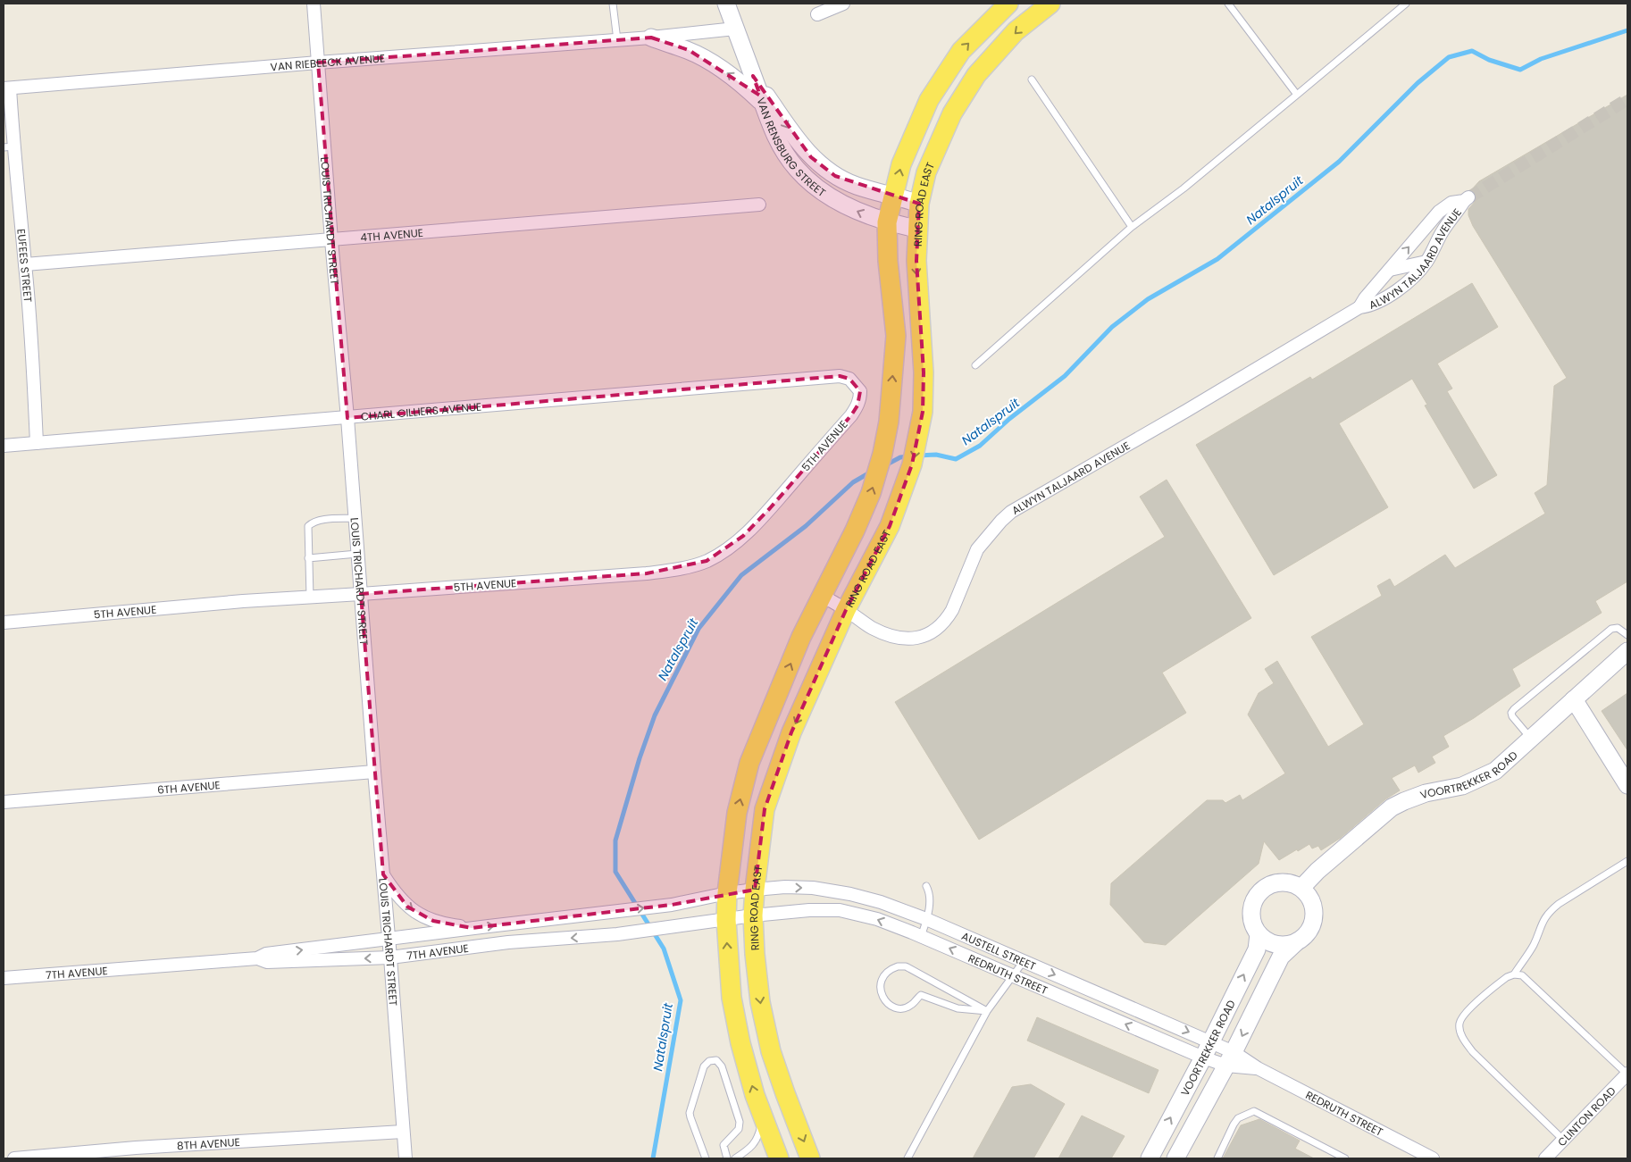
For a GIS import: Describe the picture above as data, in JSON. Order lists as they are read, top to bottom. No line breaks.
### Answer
{"streets":{"main road":["RING ROAD EAST"],"street":["VAN RIEBEECK AVENUE","VAN RENSBURG STREET","LOUIS TRICHARDT STREET","4TH AVENUE","ALWYN TALJAARD AVENUE","EUFEES STREET","CHARL CILLIERS AVENUE","5TH AVENUE","VOORTREKKER ROAD","6TH AVENUE","AUSTELL STREET","7TH AVENUE","REDRUTH STREET","CLINTON ROAD","8TH AVENUE"]},"crossings":[["VAN RIEBEECK AVENUE","VAN RENSBURG STREET"],["VAN RIEBEECK AVENUE","LOUIS TRICHARDT STREET"],["VAN RIEBEECK AVENUE","EUFEES STREET"],["VAN RENSBURG STREET","RING ROAD EAST"],["RING ROAD EAST","ALWYN TALJAARD AVENUE"],["RING ROAD EAST","AUSTELL STREET"],["RING ROAD EAST","REDRUTH STREET"],["LOUIS TRICHARDT STREET","4TH AVENUE"],["LOUIS TRICHARDT STREET","CHARL CILLIERS AVENUE"],["LOUIS TRICHARDT STREET","5TH AVENUE"],["LOUIS TRICHARDT STREET","6TH AVENUE"],["LOUIS TRICHARDT STREET","7TH AVENUE"],["LOUIS TRICHARDT STREET","8TH AVENUE"],["4TH AVENUE","EUFEES STREET"],["EUFEES STREET","CHARL CILLIERS AVENUE"],["CHARL CILLIERS AVENUE","5TH AVENUE"],["VOORTREKKER ROAD","AUSTELL STREET"],["VOORTREKKER ROAD","REDRUTH STREET"],["AUSTELL STREET","7TH AVENUE"],["AUSTELL STREET","REDRUTH STREET"],["7TH AVENUE","REDRUTH STREET"]],"one_way":["AUSTELL STREET","REDRUTH STREET"],"water":["Natalspruit"]}
